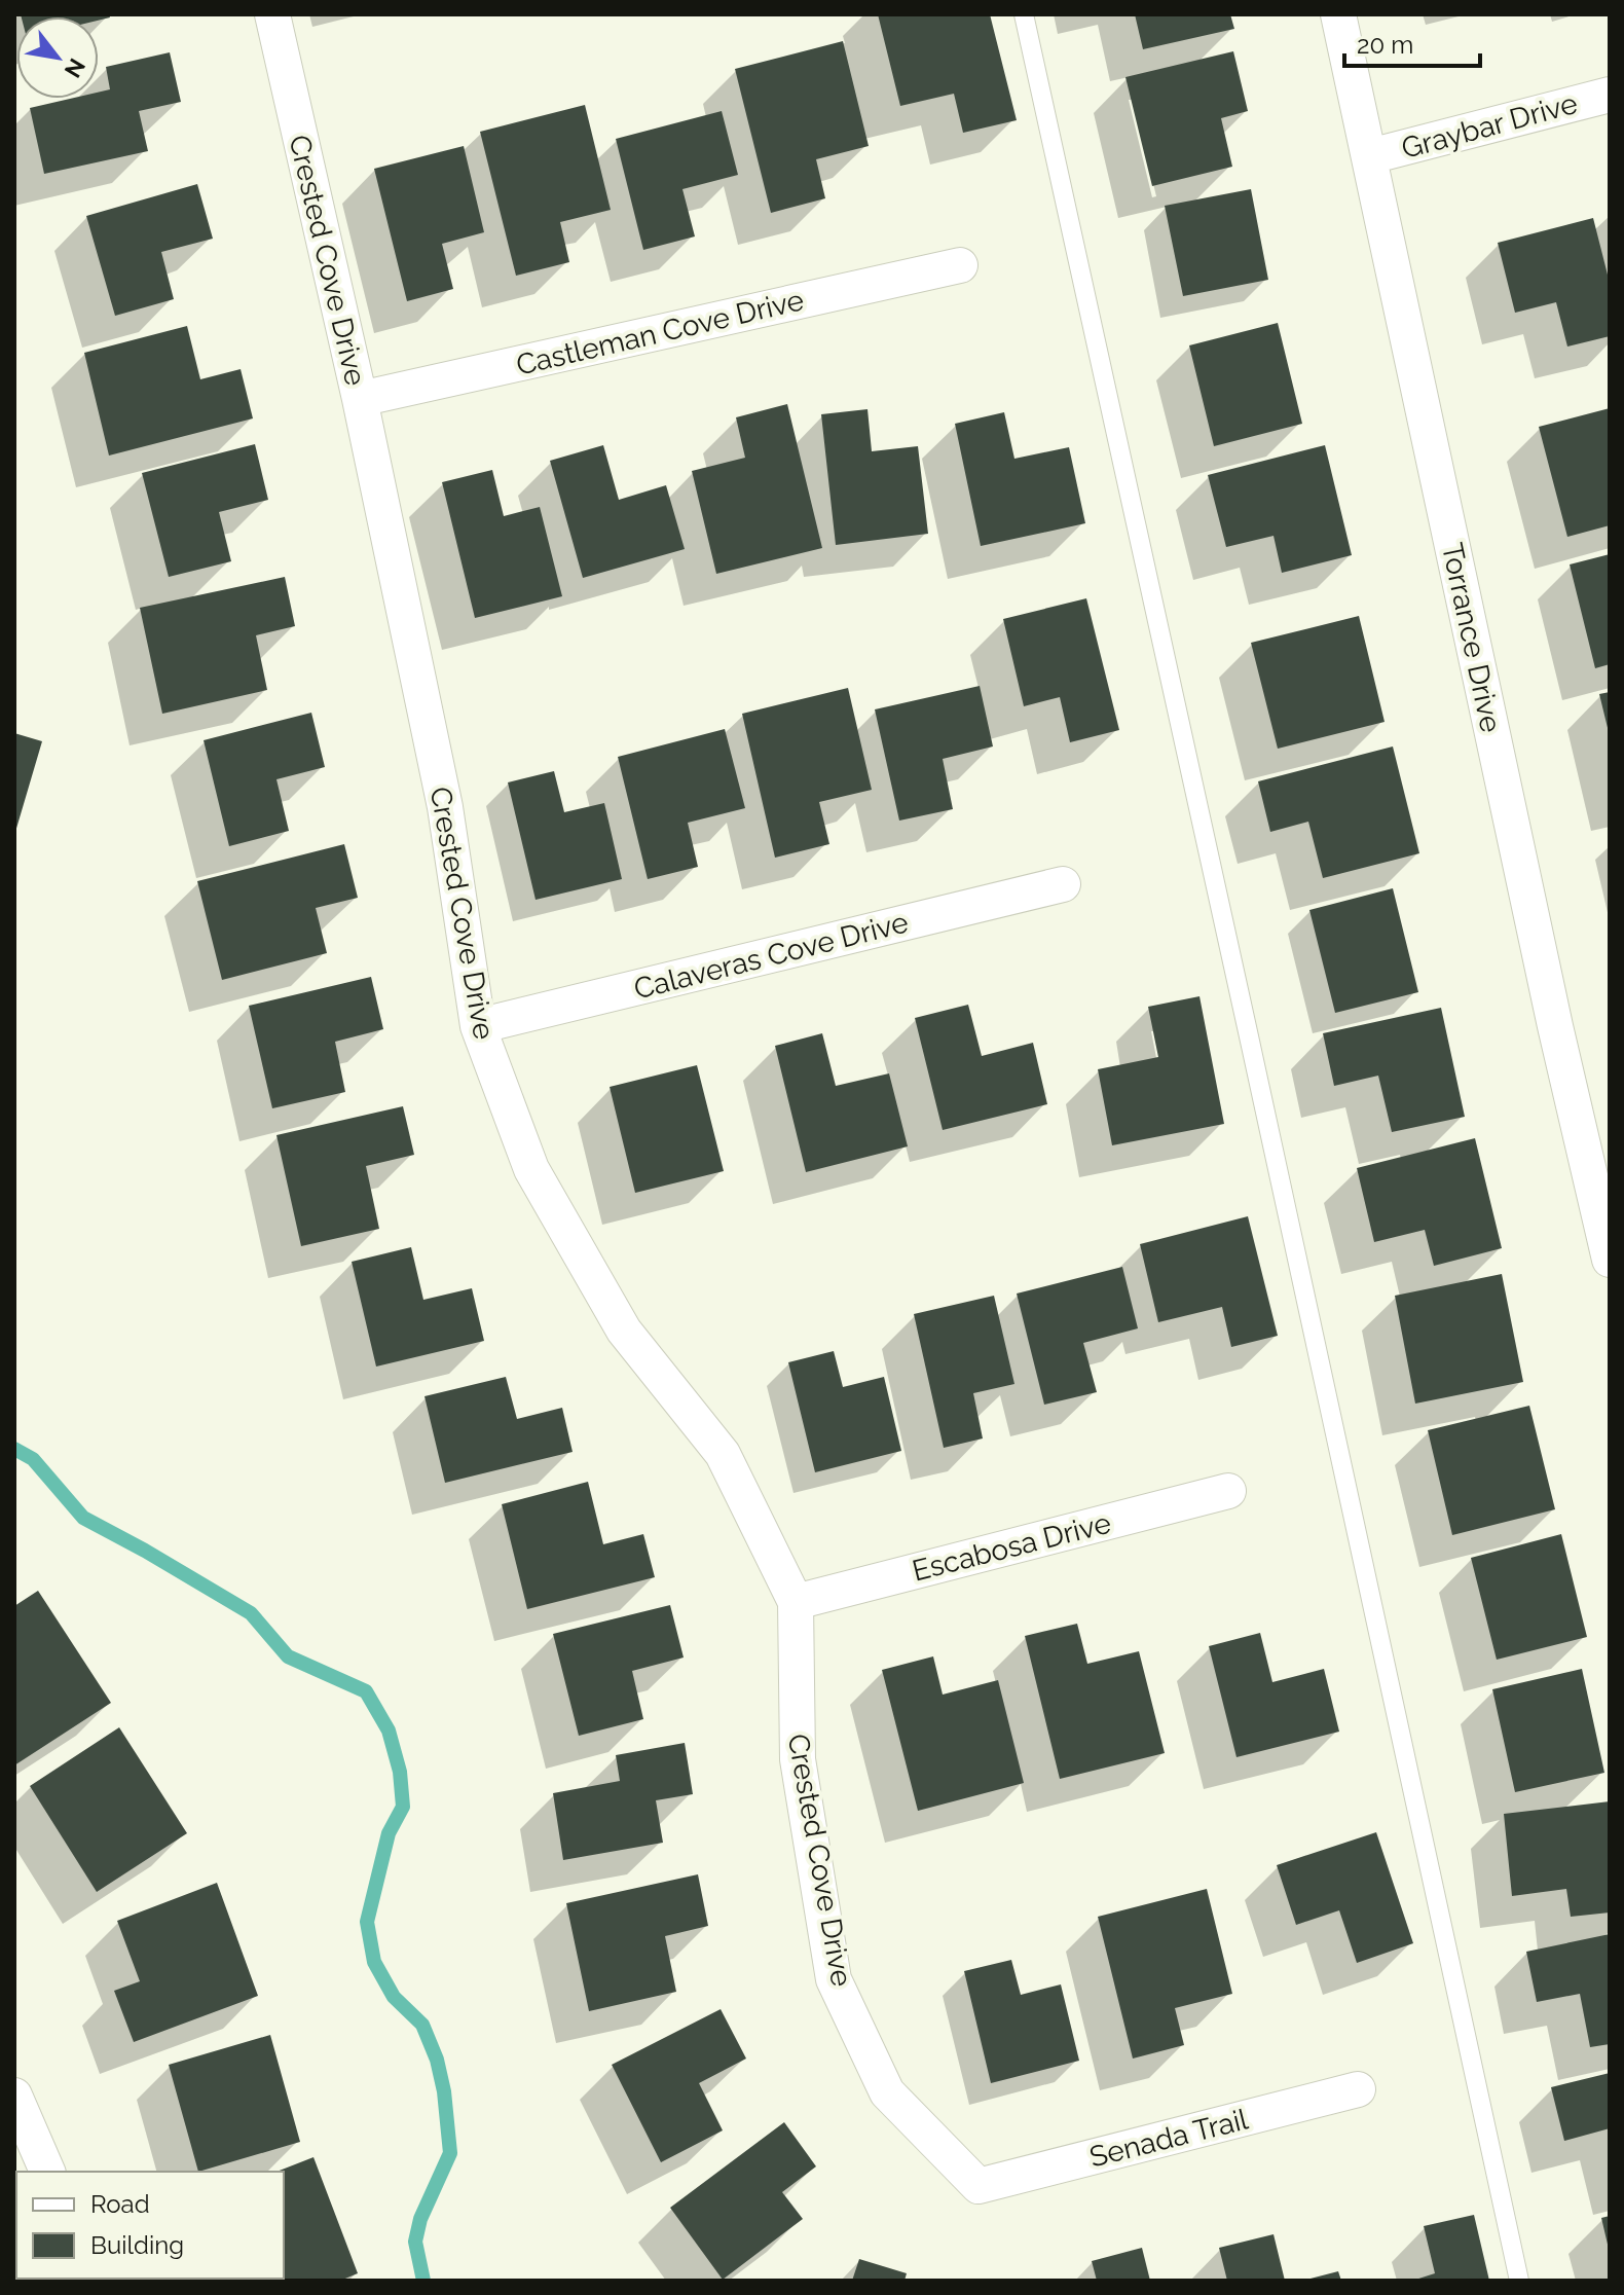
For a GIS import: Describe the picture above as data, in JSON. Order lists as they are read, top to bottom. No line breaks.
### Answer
{"streets":{"street":["Graybar Drive","Crested Cove Drive","Castleman Cove Drive","Torrance Drive","Calaveras Cove Drive","Escabosa Drive","Senada Trail"]},"crossings":[["Graybar Drive","Torrance Drive"],["Crested Cove Drive","Castleman Cove Drive"],["Crested Cove Drive","Calaveras Cove Drive"],["Crested Cove Drive","Escabosa Drive"],["Crested Cove Drive","Senada Trail"]],"legend":["Road","Building"],"scale_bar":"20 m","north":"bottom right"}
